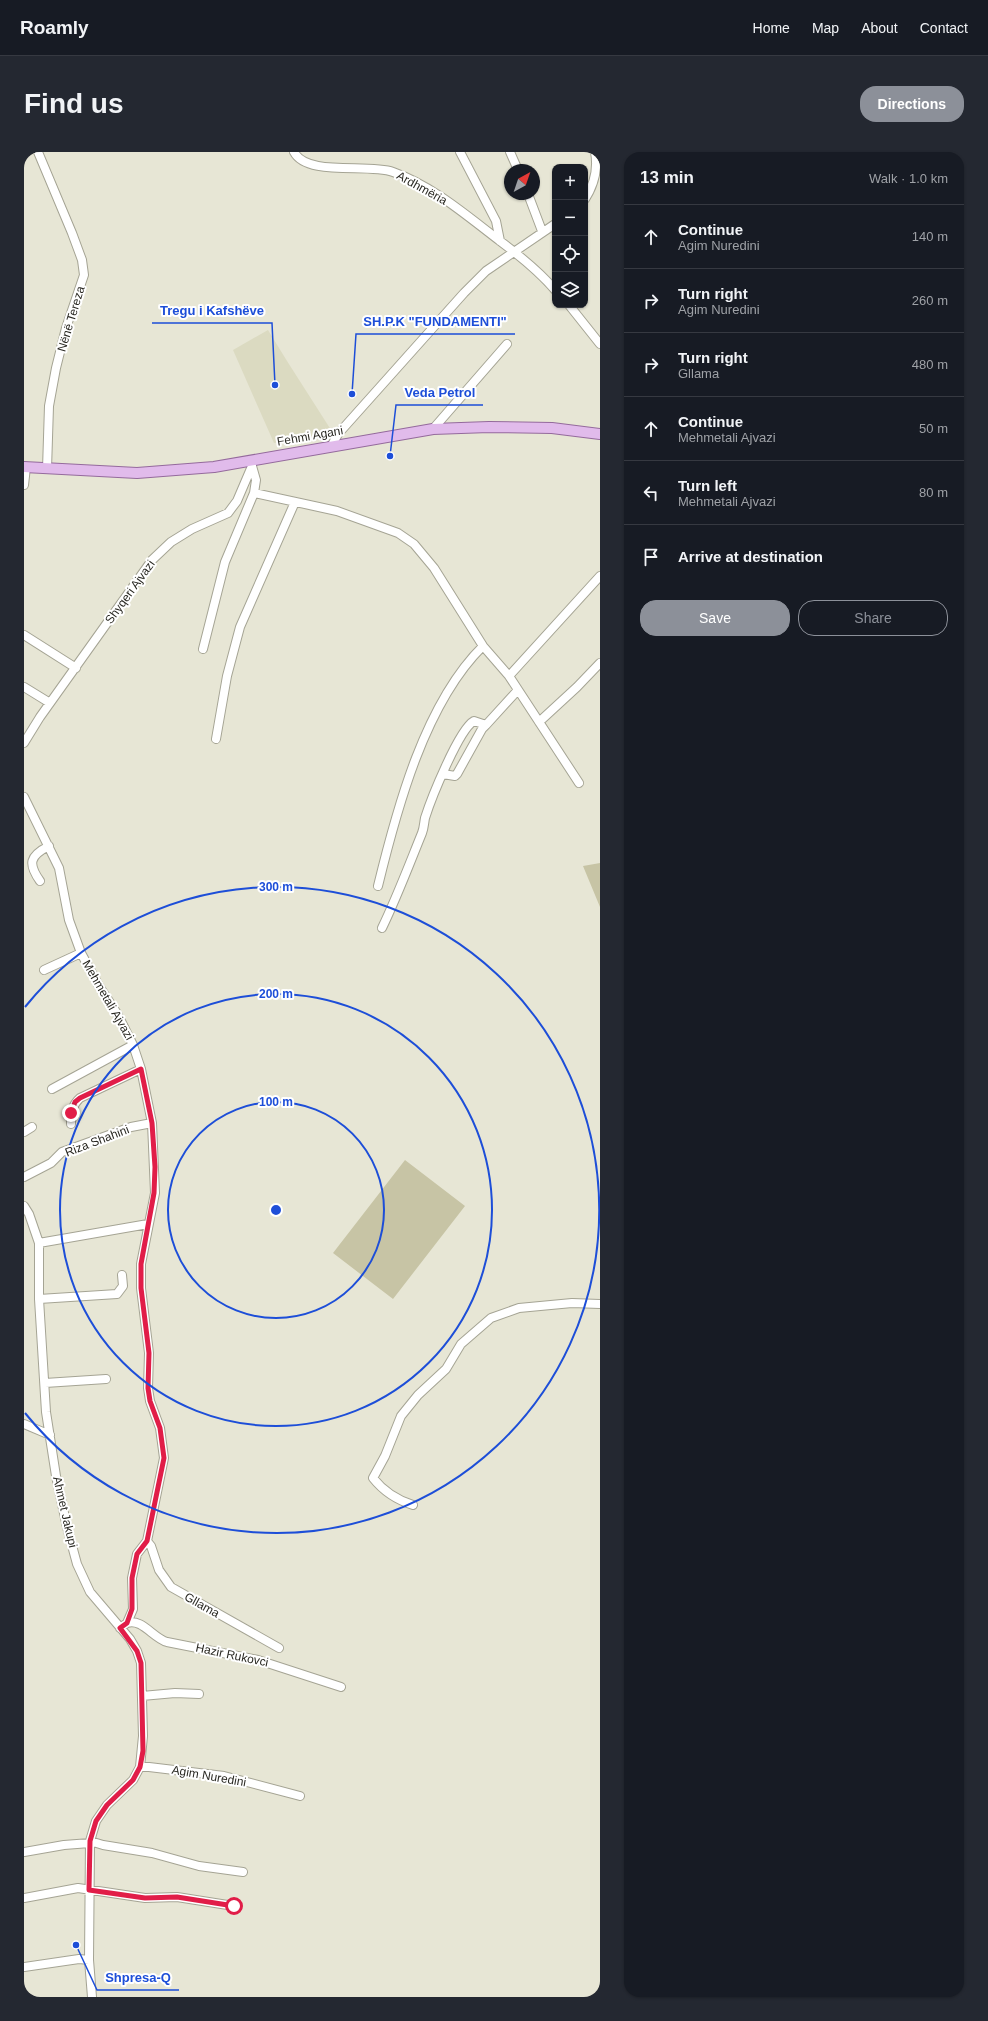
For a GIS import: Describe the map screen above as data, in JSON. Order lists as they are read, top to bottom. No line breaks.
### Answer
{"streets":{"main road":["Fehmi Agani"],"street":["Ardhmëria","Nënë Tereza","Shyqeri Ajvazi","Mehmetali Ajvazi","Riza Shahini","Ahmet Jakupi","Gllama","Hazir Rukovci","Agim Nuredini"]},"crossings":[["Nënë Tereza","Fehmi Agani"],["Fehmi Agani","Shyqeri Ajvazi"],["Mehmetali Ajvazi","Riza Shahini"]],"places":["Tregu i Kafshëve","SH.P.K \"FUNDAMENTI\"","Veda Petrol","Shpresa-Q"],"north":"top right","page":{"header":"Roamly","nav":["Home","Map","About","Contact"],"buttons":["Directions",["Save","Share"]],"title":"Find us","heading":["13 min","Walk · 1.0 km"],"map_buttons":["+","−"],"list":[["Continue","Agim Nuredini","140 m"],["Turn right","Agim Nuredini","260 m"],["Turn right","Gllama","480 m"],["Continue","Mehmetali Ajvazi","50 m"],["Turn left","Mehmetali Ajvazi","80 m"],"Arrive at destination"]},"rings":["300 m","200 m","100 m"]}
